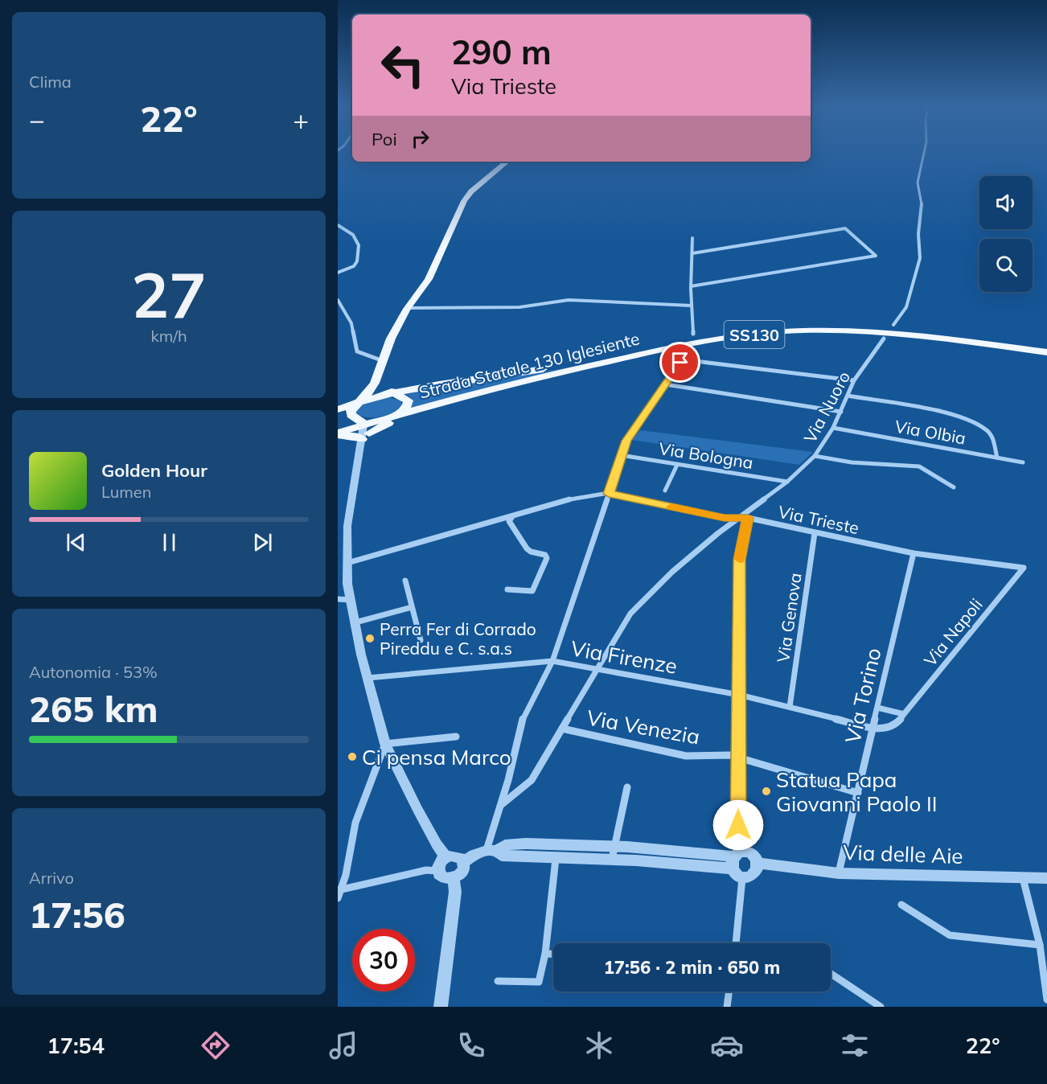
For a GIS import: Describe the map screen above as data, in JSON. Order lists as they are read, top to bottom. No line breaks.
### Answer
{"streets":{"main road":["SS130","Strada Statale 130 Iglesiente"],"street":["Via Nuoro","Via Olbia","Via Bologna","Via Trieste","Via Genova","Via Napoli","Via Firenze","Via Torino","Via Venezia","Via delle Aie"]},"crossings":[["Via Nuoro","Via Olbia"],["Via Nuoro","Via Bologna"],["Via Nuoro","Via Trieste"],["Via Nuoro","Via Firenze"],["Via Nuoro","Via Venezia"],["Via Trieste","Via Genova"],["Via Trieste","Via Napoli"],["Via Trieste","Via Torino"],["Via Genova","Via Firenze"],["Via Napoli","Via Firenze"],["Via Napoli","Via Torino"],["Via Firenze","Via Torino"],["Via Torino","Via Venezia"],["Via Torino","Via delle Aie"]],"places":["Perra Fer di Corrado Pireddu e C. s.a.s","Ci pensa Marco","Statua Papa Giovanni Paolo II"],"page":{"tile":["Clima",["27","km/h"],["Autonomia · 53%","265 km"],["Arrivo","17:56"]],"turn":["290 m","Via Trieste"],"heat":["−","22°","+"],"then":"Poi","song":["Golden Hour","Lumen"],"limit":"30","trip":"17:56 · 2 min · 650 m","tabs":["17:54","22°"]}}
